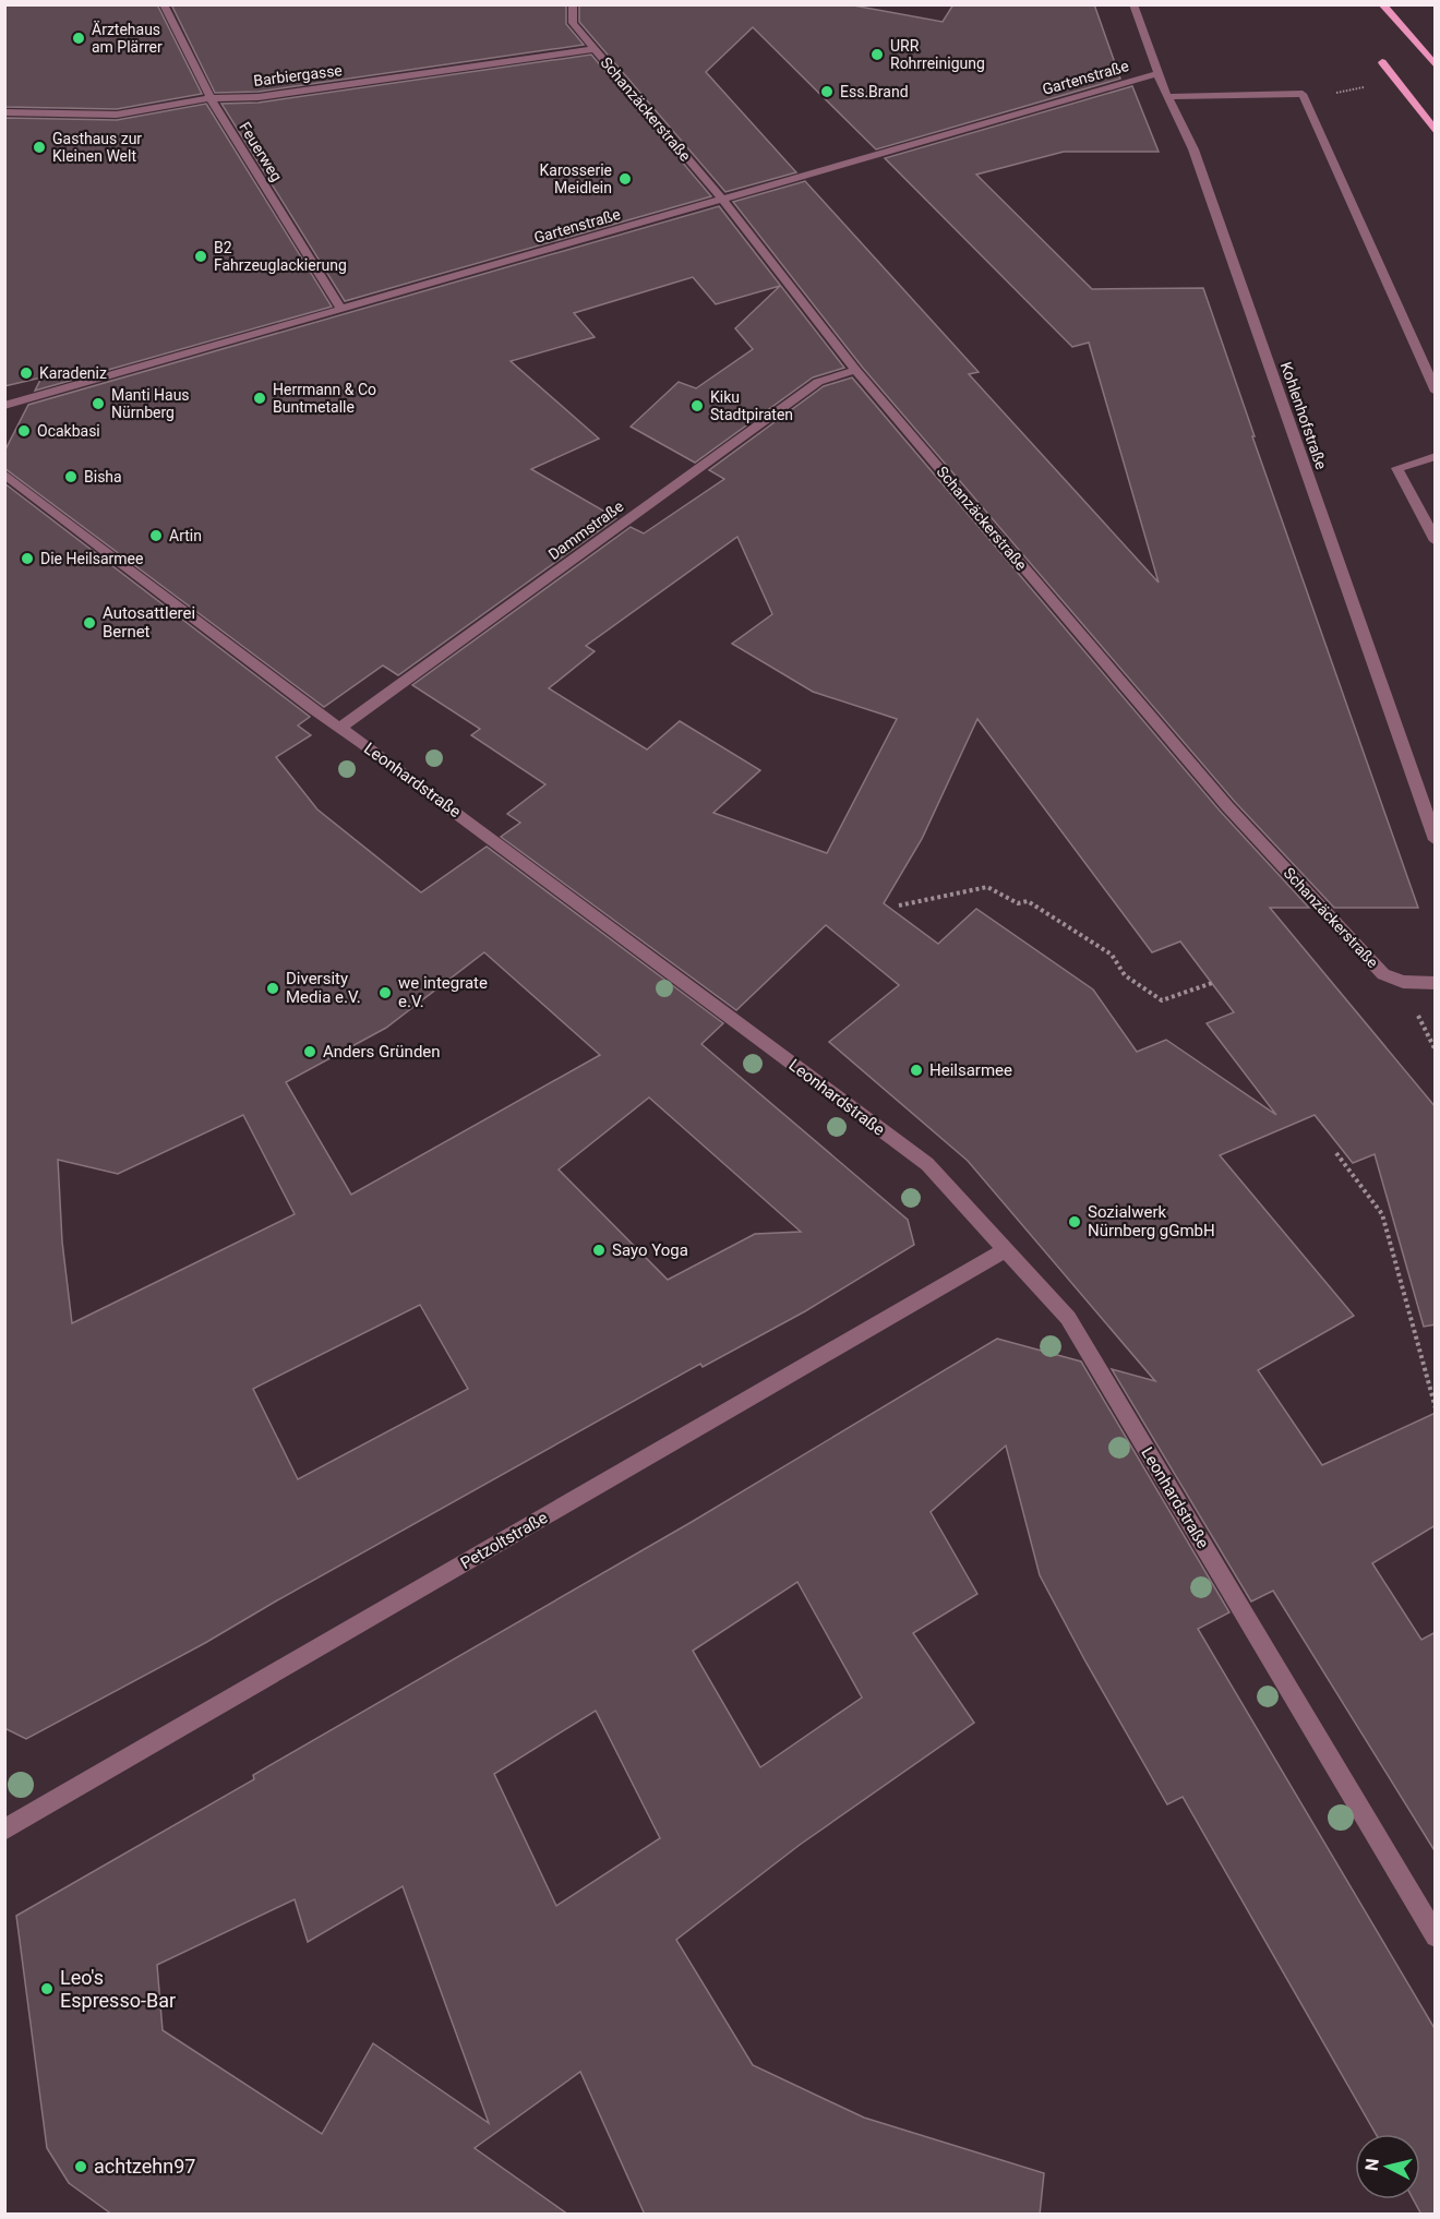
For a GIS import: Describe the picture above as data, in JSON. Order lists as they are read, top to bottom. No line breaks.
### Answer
{"streets":{"street":["Barbiergasse","Gartenstraße","Schanzäckerstraße","Feuerweg","Kohlenhofstraße","Dammstraße","Leonhardstraße","Petzoltstraße"]},"crossings":[["Barbiergasse","Schanzäckerstraße"],["Barbiergasse","Feuerweg"],["Gartenstraße","Schanzäckerstraße"],["Gartenstraße","Feuerweg"],["Gartenstraße","Kohlenhofstraße"],["Schanzäckerstraße","Dammstraße"],["Dammstraße","Leonhardstraße"],["Leonhardstraße","Petzoltstraße"]],"places":["Ärztehaus am Plärrer","URR Rohrreinigung","Ess.Brand","Gasthaus zur Kleinen Welt","Karosserie Meidlein","B2 Fahrzeuglackierung","Karadeniz","Herrmann & Co Buntmetalle","Manti Haus Nürnberg","Kiku Stadtpiraten","Ocakbasi","Bisha","Artin","Die Heilsarmee","Autosattlerei Bernet","Diversity Media e.V.","we integrate e.V.","Anders Gründen","Heilsarmee","Sozialwerk Nürnberg gGmbH","Sayo Yoga","Leo's Espresso-Bar","achtzehn97"],"north":"left"}
